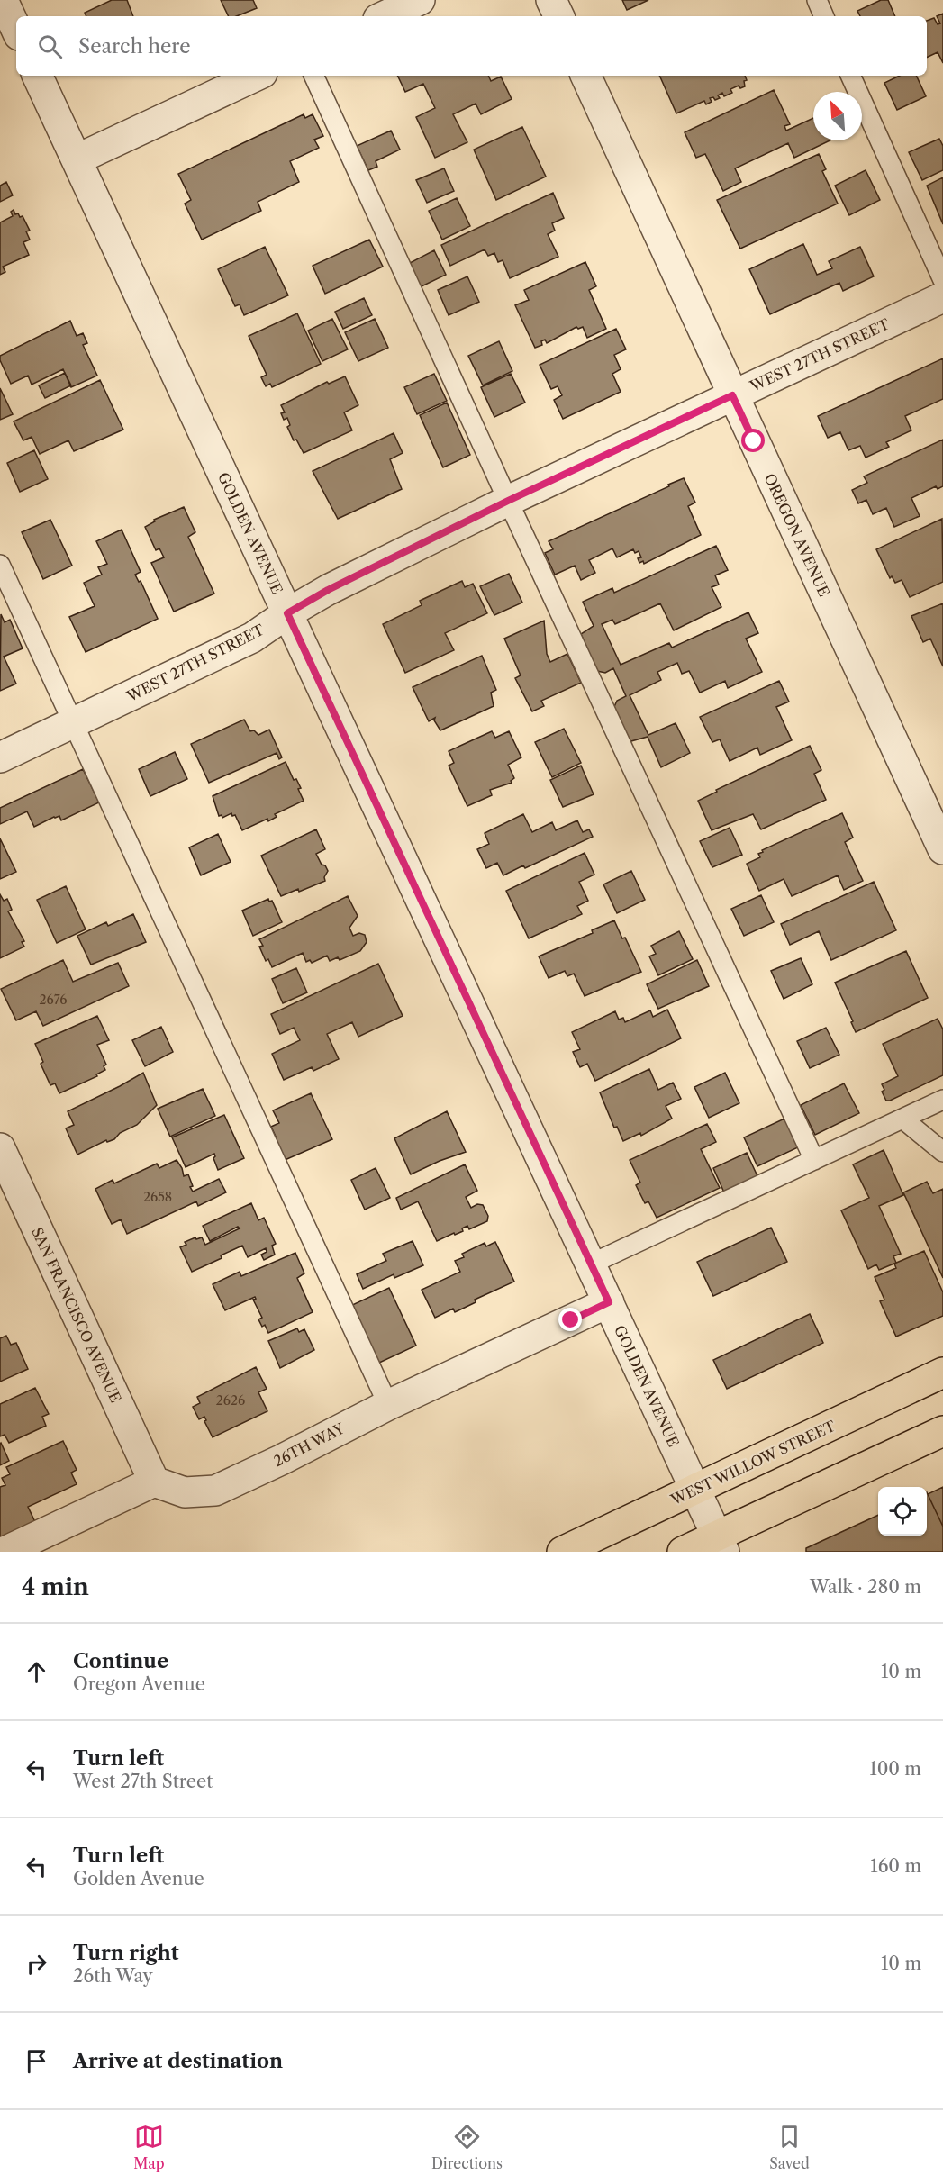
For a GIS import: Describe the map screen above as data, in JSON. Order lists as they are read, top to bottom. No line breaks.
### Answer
{"streets":{"main road":["WEST WILLOW STREET"],"street":["WEST 27TH STREET","GOLDEN AVENUE","OREGON AVENUE","SAN FRANCISCO AVENUE","26TH WAY"]},"crossings":[["WEST 27TH STREET","GOLDEN AVENUE"],["WEST 27TH STREET","OREGON AVENUE"],["GOLDEN AVENUE","26TH WAY"],["GOLDEN AVENUE","WEST WILLOW STREET"],["SAN FRANCISCO AVENUE","26TH WAY"]],"house_numbers":["2676","2658","2626"],"north":"top left","page":{"search":"Search here","heading":["4 min","Walk · 280 m"],"list":[["Continue","Oregon Avenue","10 m"],["Turn left","West 27th Street","100 m"],["Turn left","Golden Avenue","160 m"],["Turn right","26th Way","10 m"],"Arrive at destination"],"nav":["Map","Directions","Saved"]}}
